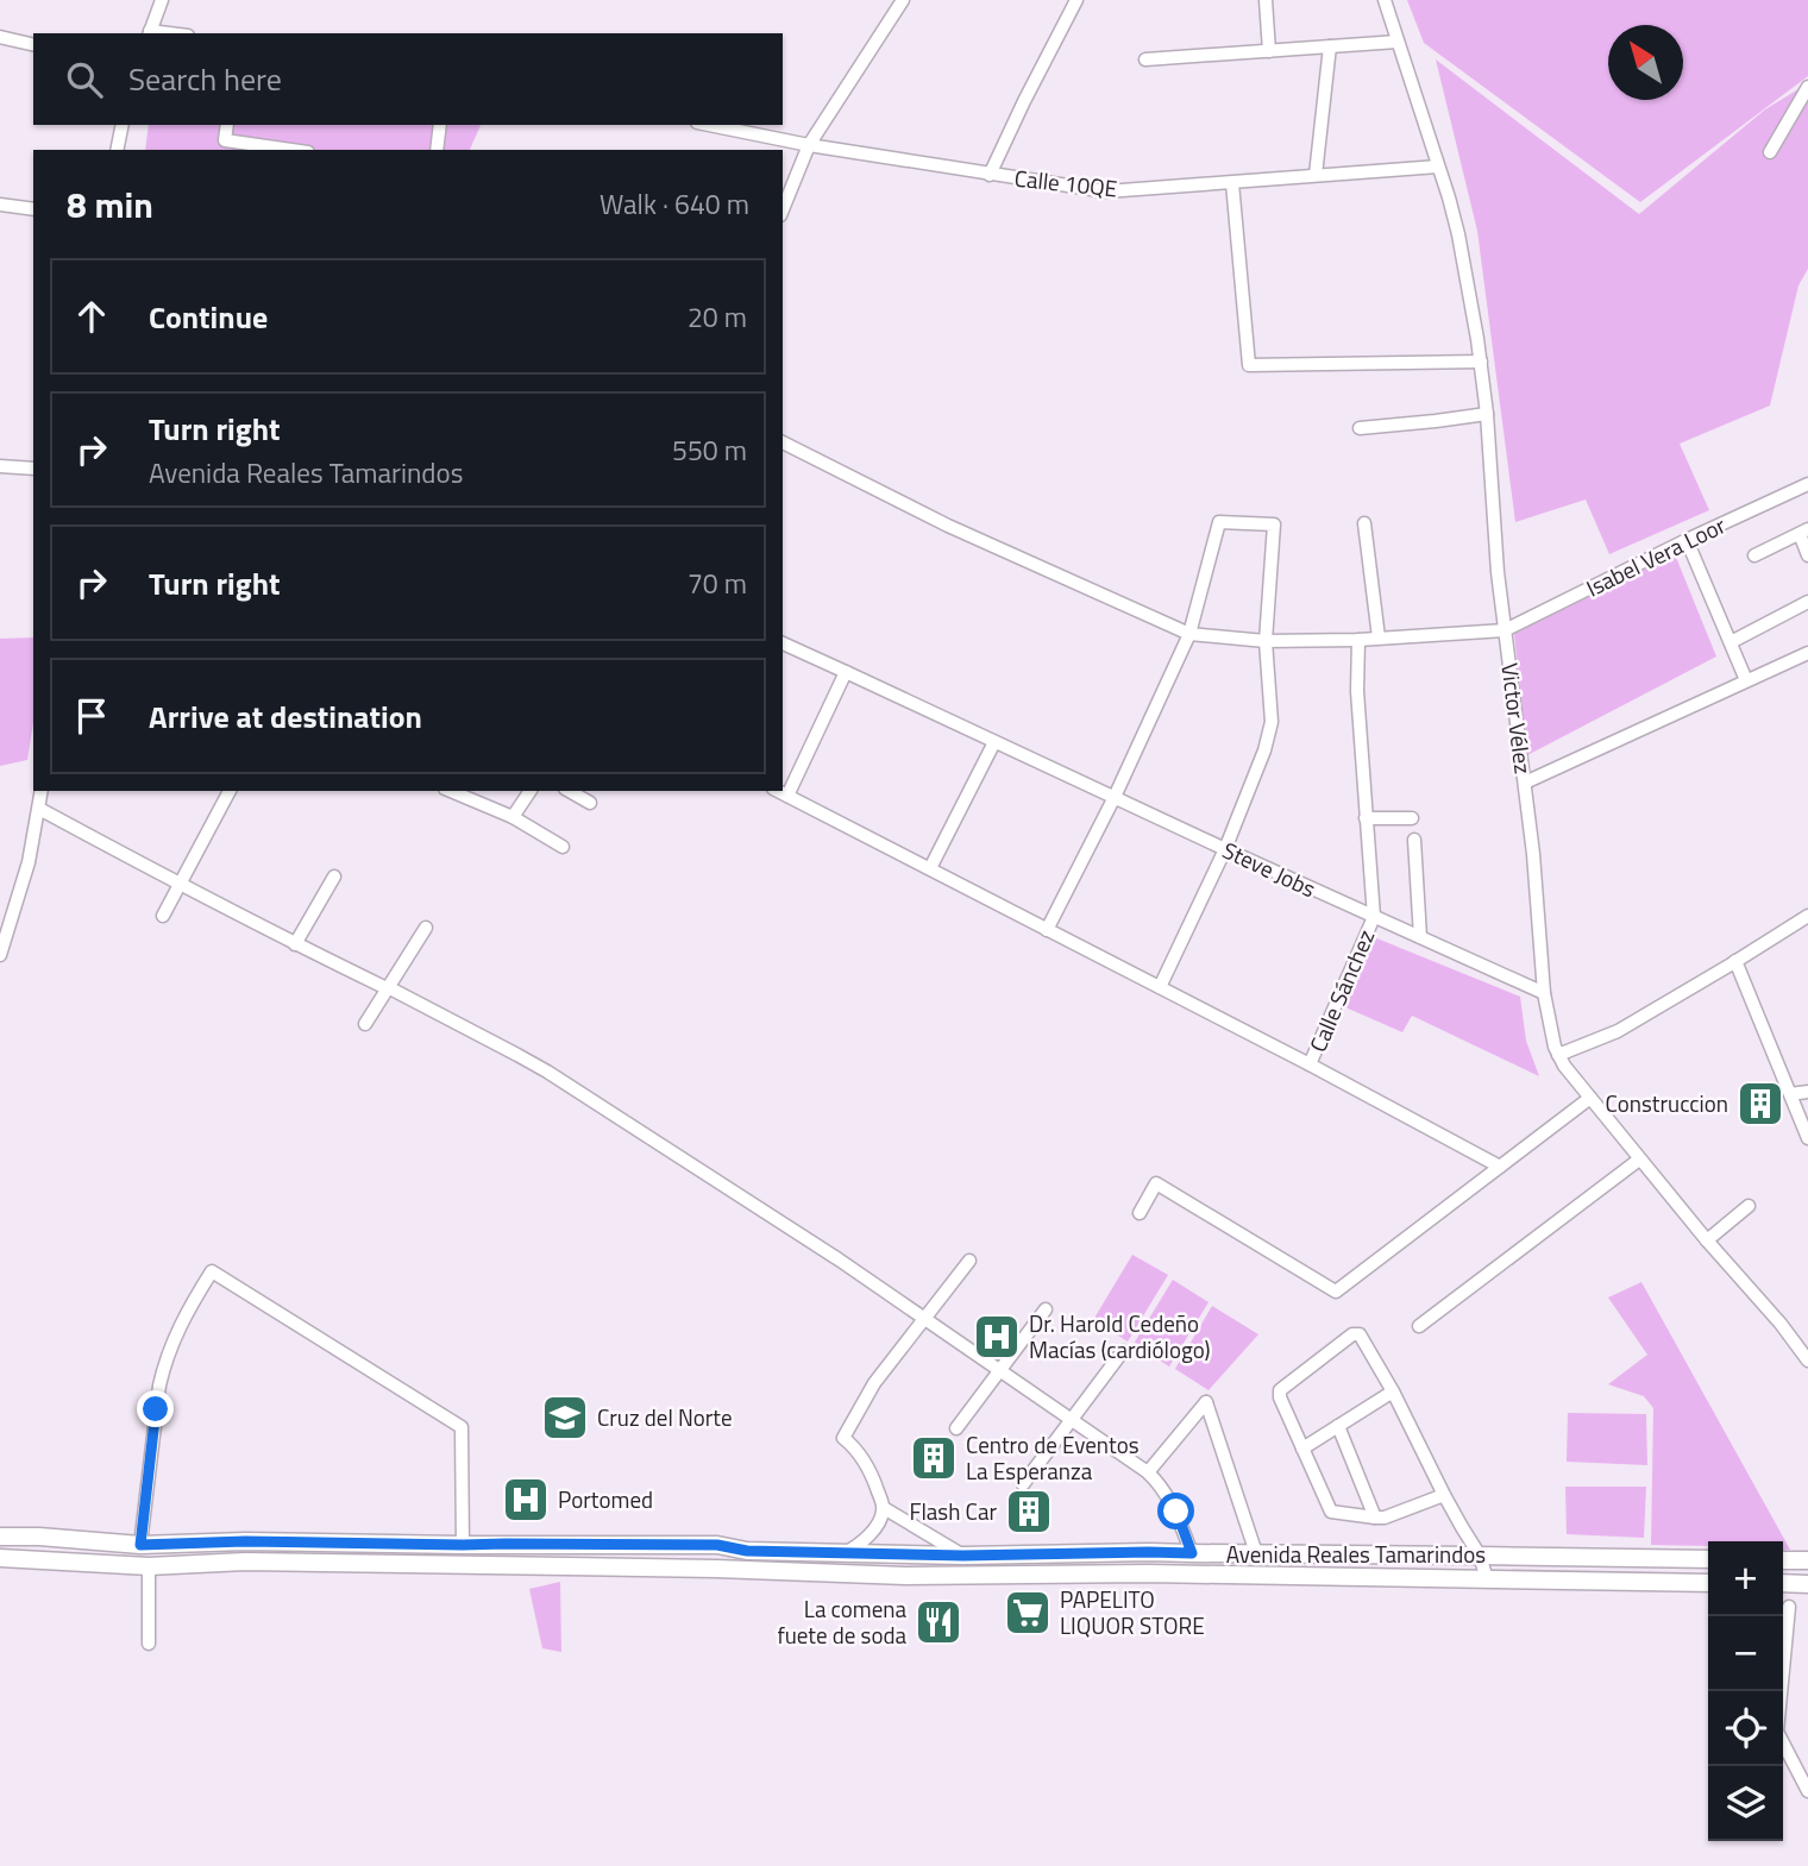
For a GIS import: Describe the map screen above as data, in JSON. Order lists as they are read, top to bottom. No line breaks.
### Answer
{"streets":{"main road":["Avenida Reales Tamarindos"],"street":["Calle 10QE","Isabel Vera Loor","Victor Vélez","Steve Jobs","Calle Sánchez"]},"crossings":[["Calle 10QE","Victor Vélez"],["Isabel Vera Loor","Victor Vélez"],["Victor Vélez","Steve Jobs"],["Steve Jobs","Calle Sánchez"]],"places":{"building":["Construccion","Centro de Eventos La Esperanza","Flash Car"],"hospital":["Dr. Harold Cedeño Macías (cardiólogo)","Portomed"],"school or university":["Cruz del Norte"],"supermarket":["PAPELITO LIQUOR STORE"],"restaurant":["La comena fuete de soda"]},"north":"top left","page":{"search":"Search here","heading":["8 min","Walk · 640 m"],"list":[["Continue","20 m"],["Turn right","Avenida Reales Tamarindos","550 m"],["Turn right","70 m"],"Arrive at destination"],"map_buttons":["+","−"]}}
